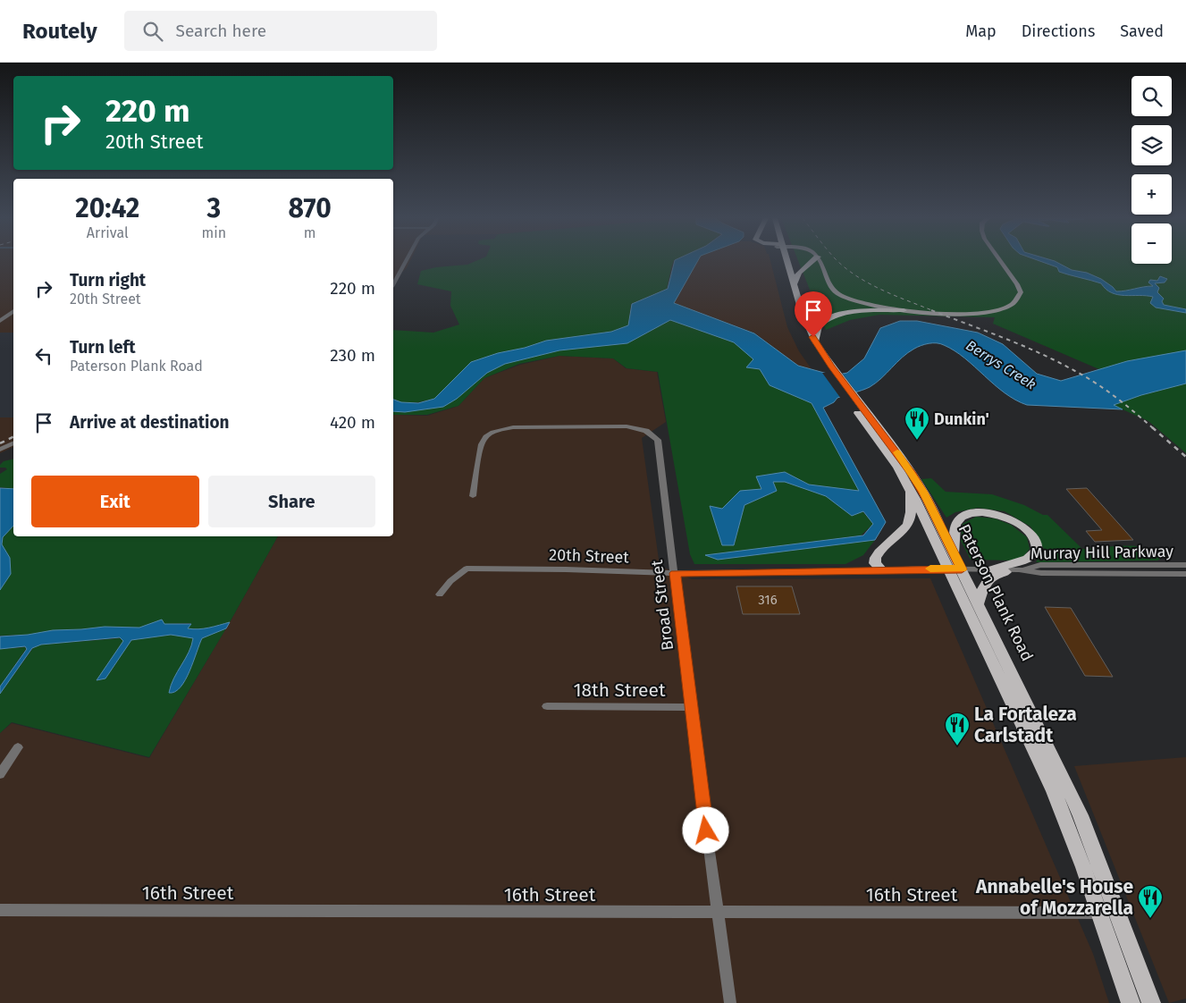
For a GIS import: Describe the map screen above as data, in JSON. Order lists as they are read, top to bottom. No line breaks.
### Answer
{"streets":{"main road":["Paterson Plank Road"],"street":["Murray Hill Parkway","20th Street","Broad Street","18th Street","16th Street"]},"crossings":[["Murray Hill Parkway","20th Street"],["Murray Hill Parkway","Paterson Plank Road"],["20th Street","Paterson Plank Road"],["20th Street","Broad Street"],["Paterson Plank Road","16th Street"],["Broad Street","18th Street"],["Broad Street","16th Street"]],"water":["Berrys Creek"],"places":{"restaurant":["Dunkin'","La Fortaleza Carlstadt","Annabelle's House of Mozzarella"]},"house_numbers":["316"],"page":{"header":"Routely","search":"Search here","nav":["Map","Directions","Saved"],"map_buttons":["+","−"],"turn":["220 m","20th Street"],"eta":["20:42","Arrival","3","min","870","m"],"list":[{"name":"Turn right","note":"20th Street","value":"220 m"},{"name":"Turn left","note":"Paterson Plank Road","value":"230 m"},{"name":"Arrive at destination","value":"420 m"}],"buttons":["Exit","Share"]}}
